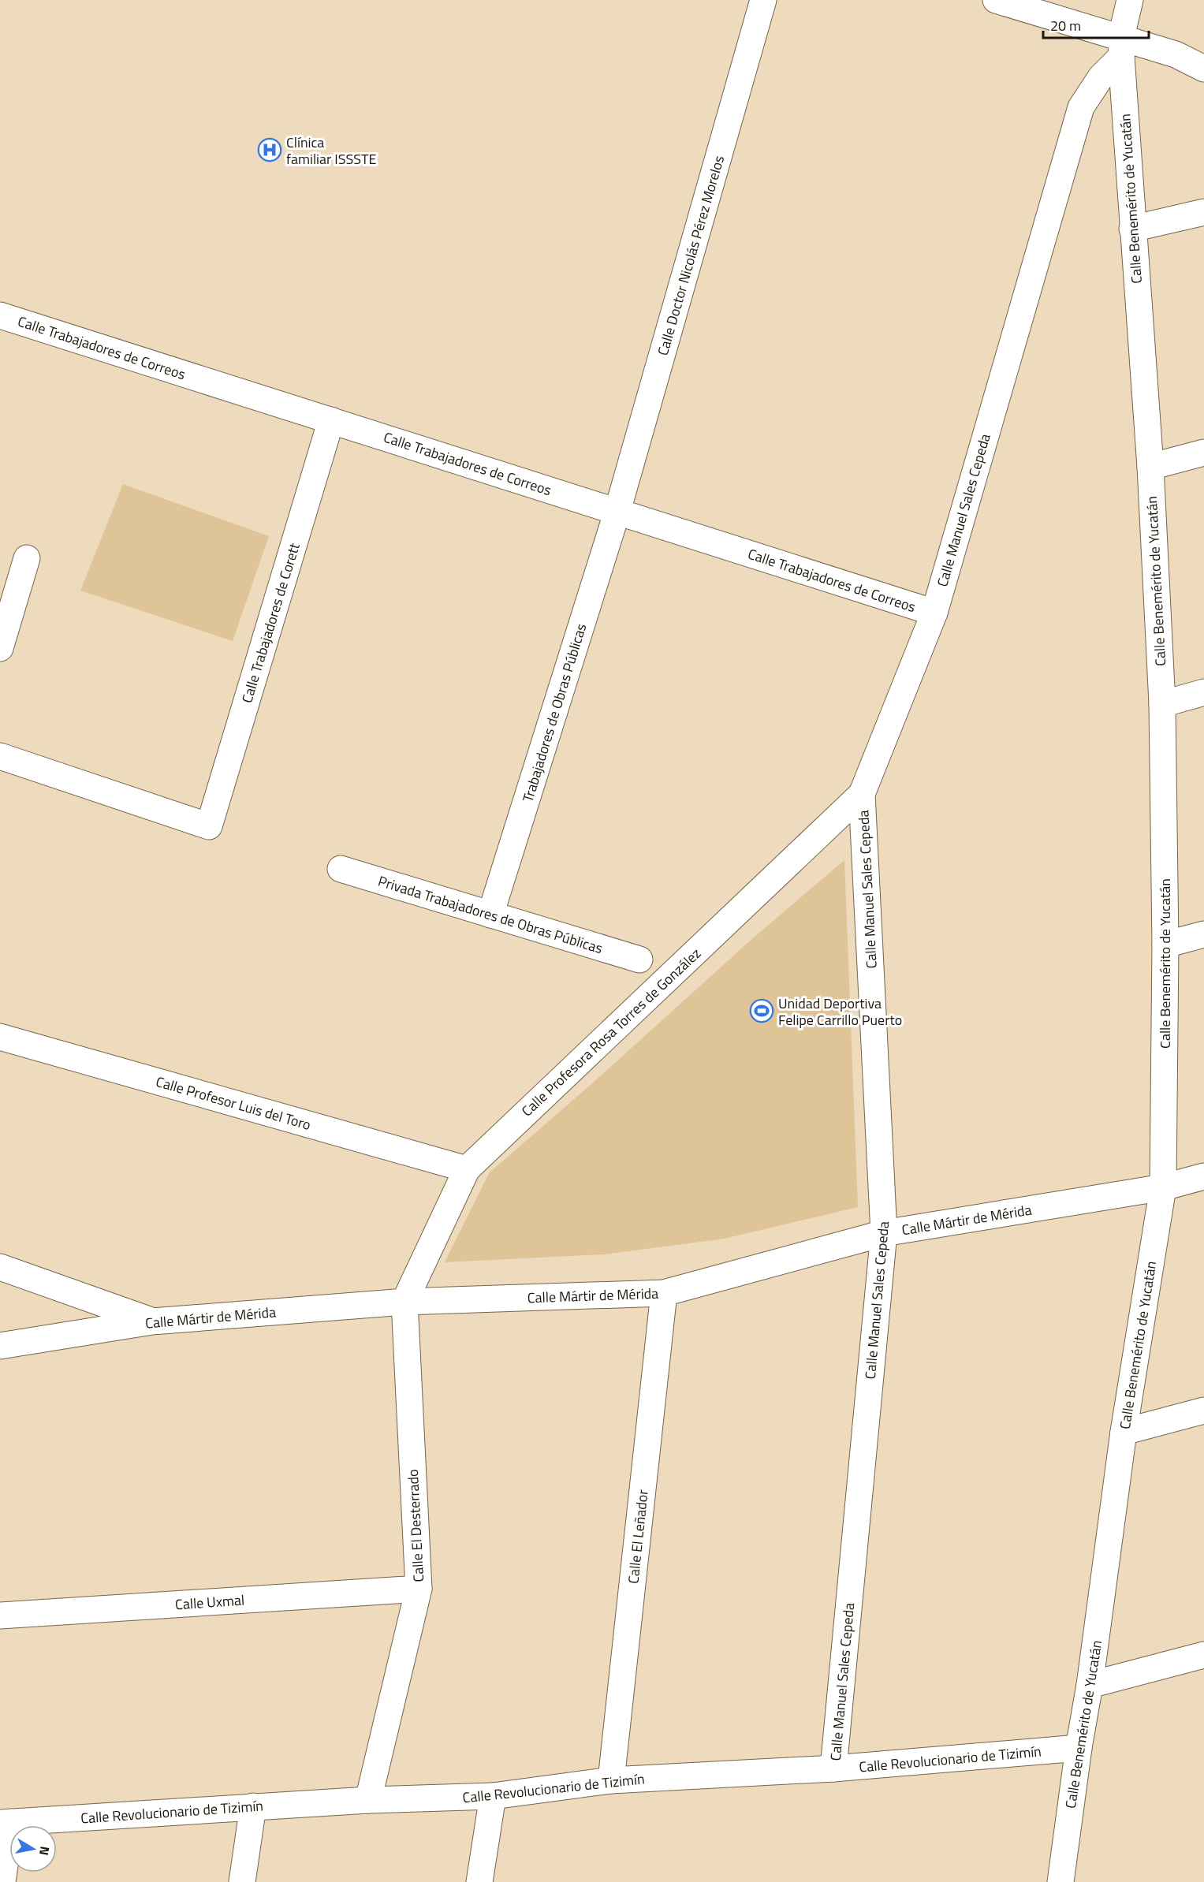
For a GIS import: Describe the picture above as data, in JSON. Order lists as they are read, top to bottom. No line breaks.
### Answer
{"streets":{"street":["Calle Benemérito de Yucatán","Calle Doctor Nicolás Pérez Morelos","Calle Trabajadores de Correos","Calle Manuel Sales Cepeda","Calle Trabajadores de Corett","Trabajadores de Obras Públicas","Privada Trabajadores de Obras Públicas","Calle Profesora Rosa Torres de González","Calle Profesor Luis del Toro","Calle Mártir de Mérida","Calle El Desterrado","Calle El Leñador","Calle Uxmal","Calle Revolucionario de Tizimín"]},"crossings":[["Calle Benemérito de Yucatán","Calle Manuel Sales Cepeda"],["Calle Benemérito de Yucatán","Calle Mártir de Mérida"],["Calle Benemérito de Yucatán","Calle Revolucionario de Tizimín"],["Calle Doctor Nicolás Pérez Morelos","Calle Trabajadores de Correos"],["Calle Doctor Nicolás Pérez Morelos","Trabajadores de Obras Públicas"],["Calle Trabajadores de Correos","Calle Manuel Sales Cepeda"],["Calle Trabajadores de Correos","Calle Trabajadores de Corett"],["Calle Trabajadores de Correos","Trabajadores de Obras Públicas"],["Calle Manuel Sales Cepeda","Calle Profesora Rosa Torres de González"],["Calle Manuel Sales Cepeda","Calle Mártir de Mérida"],["Calle Manuel Sales Cepeda","Calle Revolucionario de Tizimín"],["Trabajadores de Obras Públicas","Privada Trabajadores de Obras Públicas"],["Calle Profesora Rosa Torres de González","Calle Profesor Luis del Toro"],["Calle Profesora Rosa Torres de González","Calle Mártir de Mérida"],["Calle Profesora Rosa Torres de González","Calle El Desterrado"],["Calle Mártir de Mérida","Calle El Desterrado"],["Calle Mártir de Mérida","Calle El Leñador"],["Calle El Desterrado","Calle Uxmal"],["Calle El Desterrado","Calle Revolucionario de Tizimín"],["Calle El Leñador","Calle Revolucionario de Tizimín"]],"places":{"hospital":["Clínica familiar ISSSTE"],"sports":["Unidad Deportiva Felipe Carrillo Puerto"]},"scale_bar":"20 m","north":"right"}
